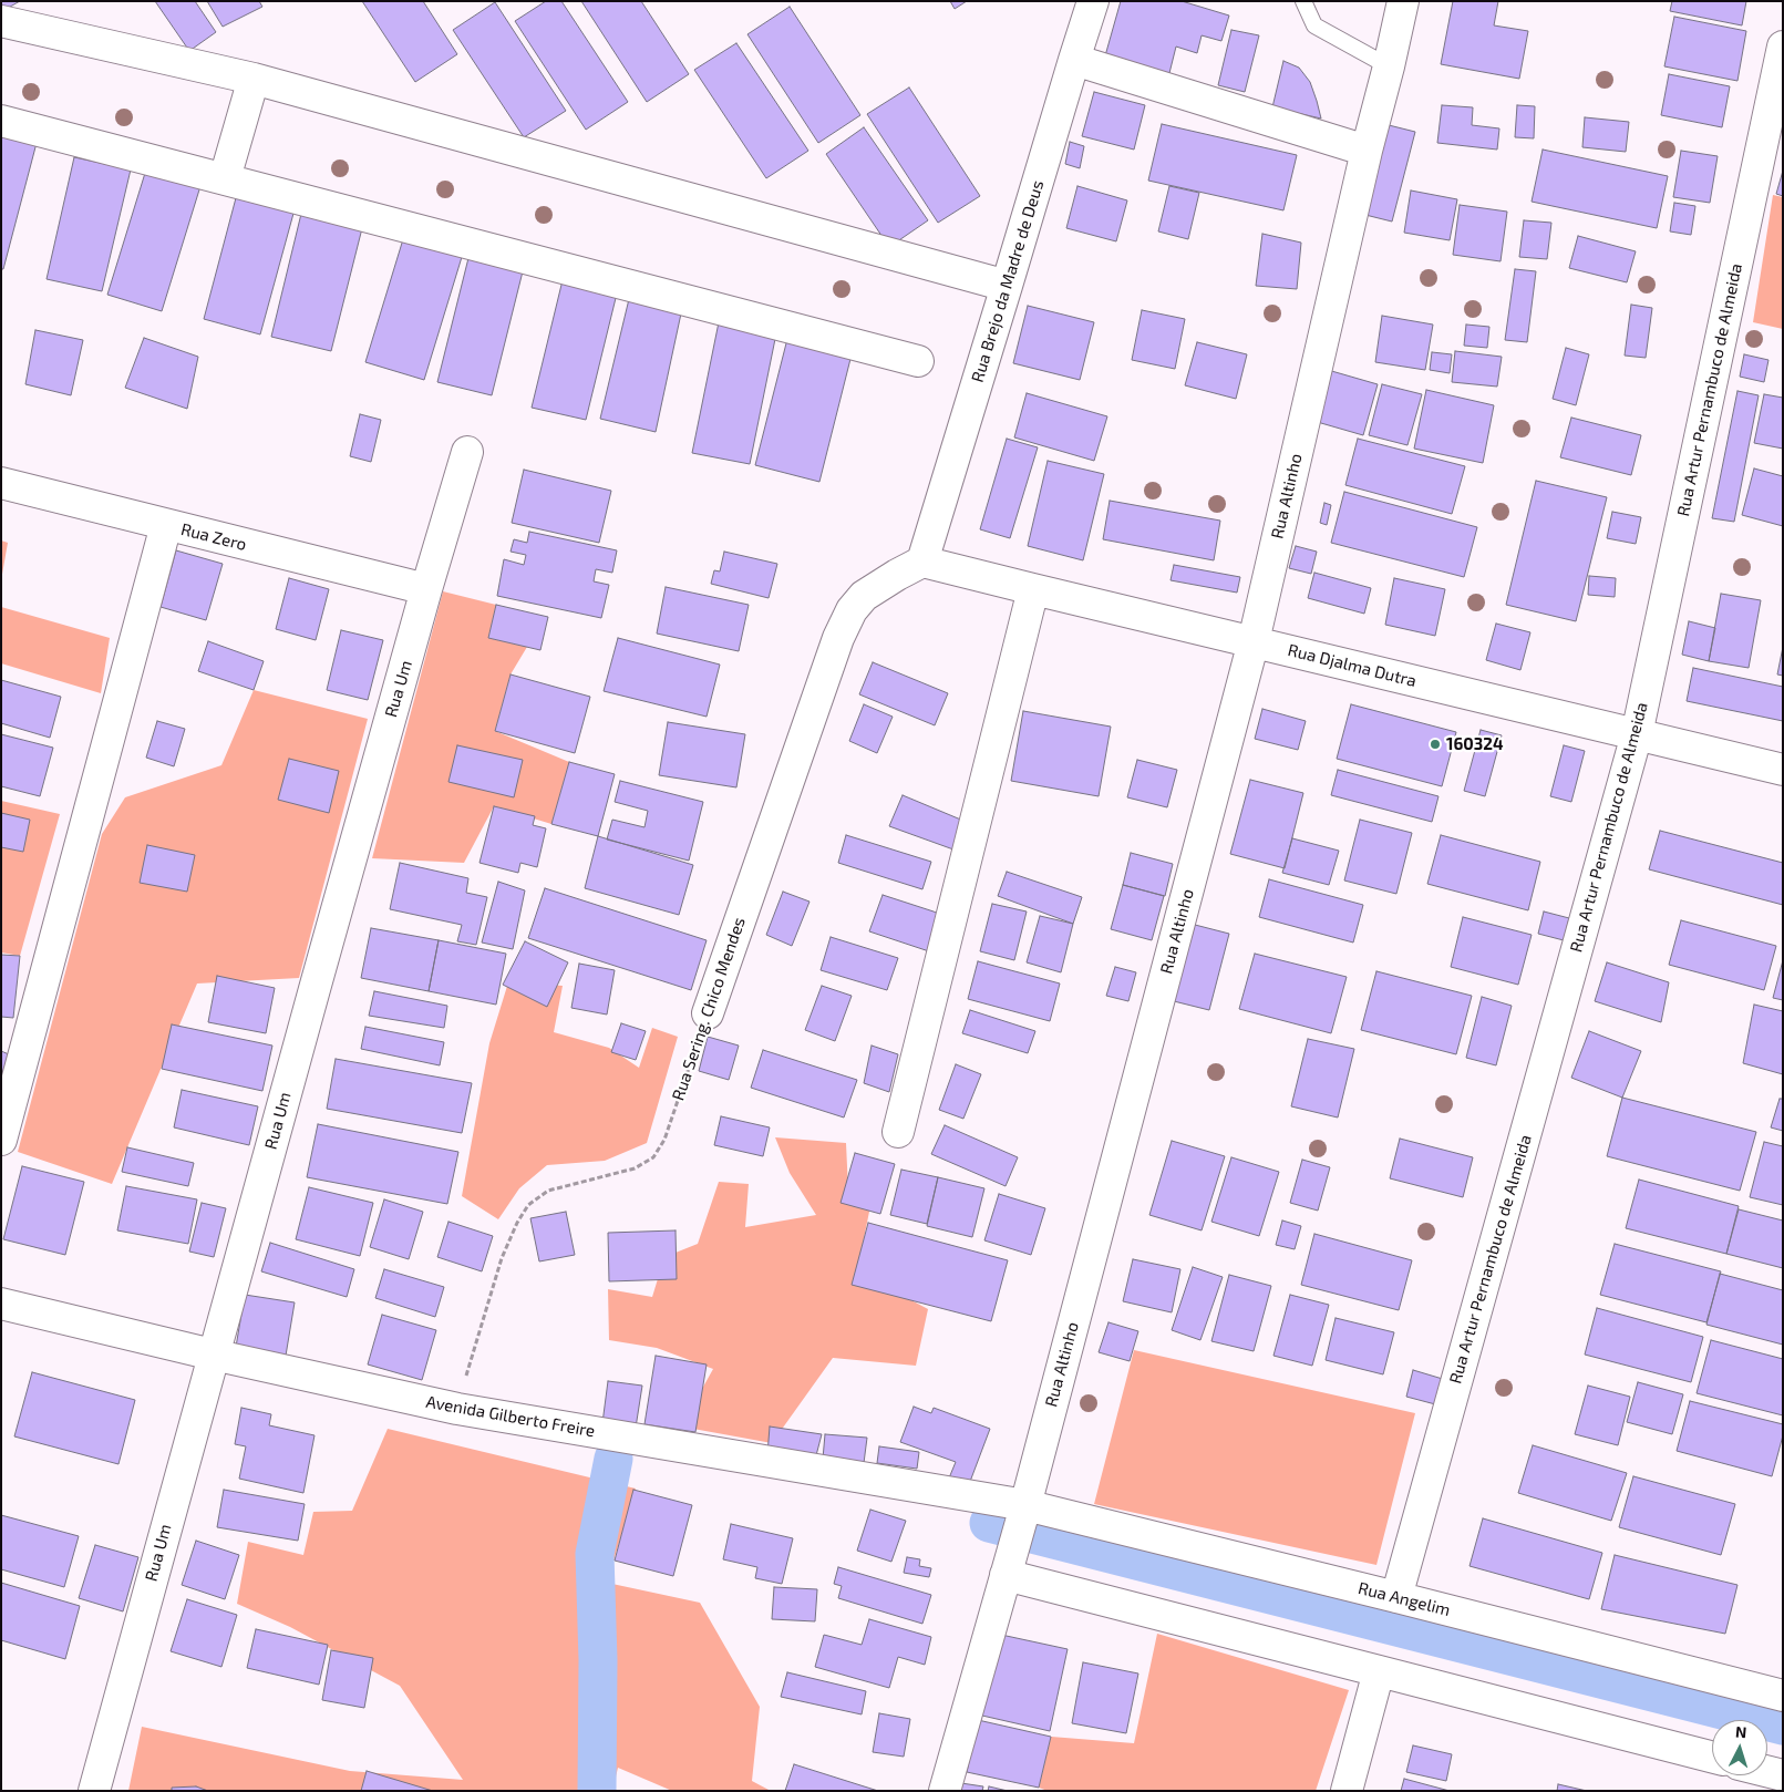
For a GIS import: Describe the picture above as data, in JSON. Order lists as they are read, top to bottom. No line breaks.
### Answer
{"streets":{"street":["Rua Brejo da Madre de Deus","Rua Artur Pernambuco de Almeida","Rua Altinho","Rua Zero","Rua Djalma Dutra","Rua Um","Rua Sering. Chico Mendes","Avenida Gilberto Freire","Rua Angelim"]},"crossings":[["Rua Brejo da Madre de Deus","Rua Djalma Dutra"],["Rua Brejo da Madre de Deus","Rua Sering. Chico Mendes"],["Rua Artur Pernambuco de Almeida","Rua Djalma Dutra"],["Rua Artur Pernambuco de Almeida","Rua Angelim"],["Rua Altinho","Rua Djalma Dutra"],["Rua Altinho","Avenida Gilberto Freire"],["Rua Altinho","Rua Angelim"],["Rua Zero","Rua Um"],["Rua Djalma Dutra","Rua Sering. Chico Mendes"],["Rua Um","Avenida Gilberto Freire"],["Rua Sering. Chico Mendes","Avenida Gilberto Freire"],["Avenida Gilberto Freire","Rua Angelim"]],"places":["160324"],"north":"top"}
